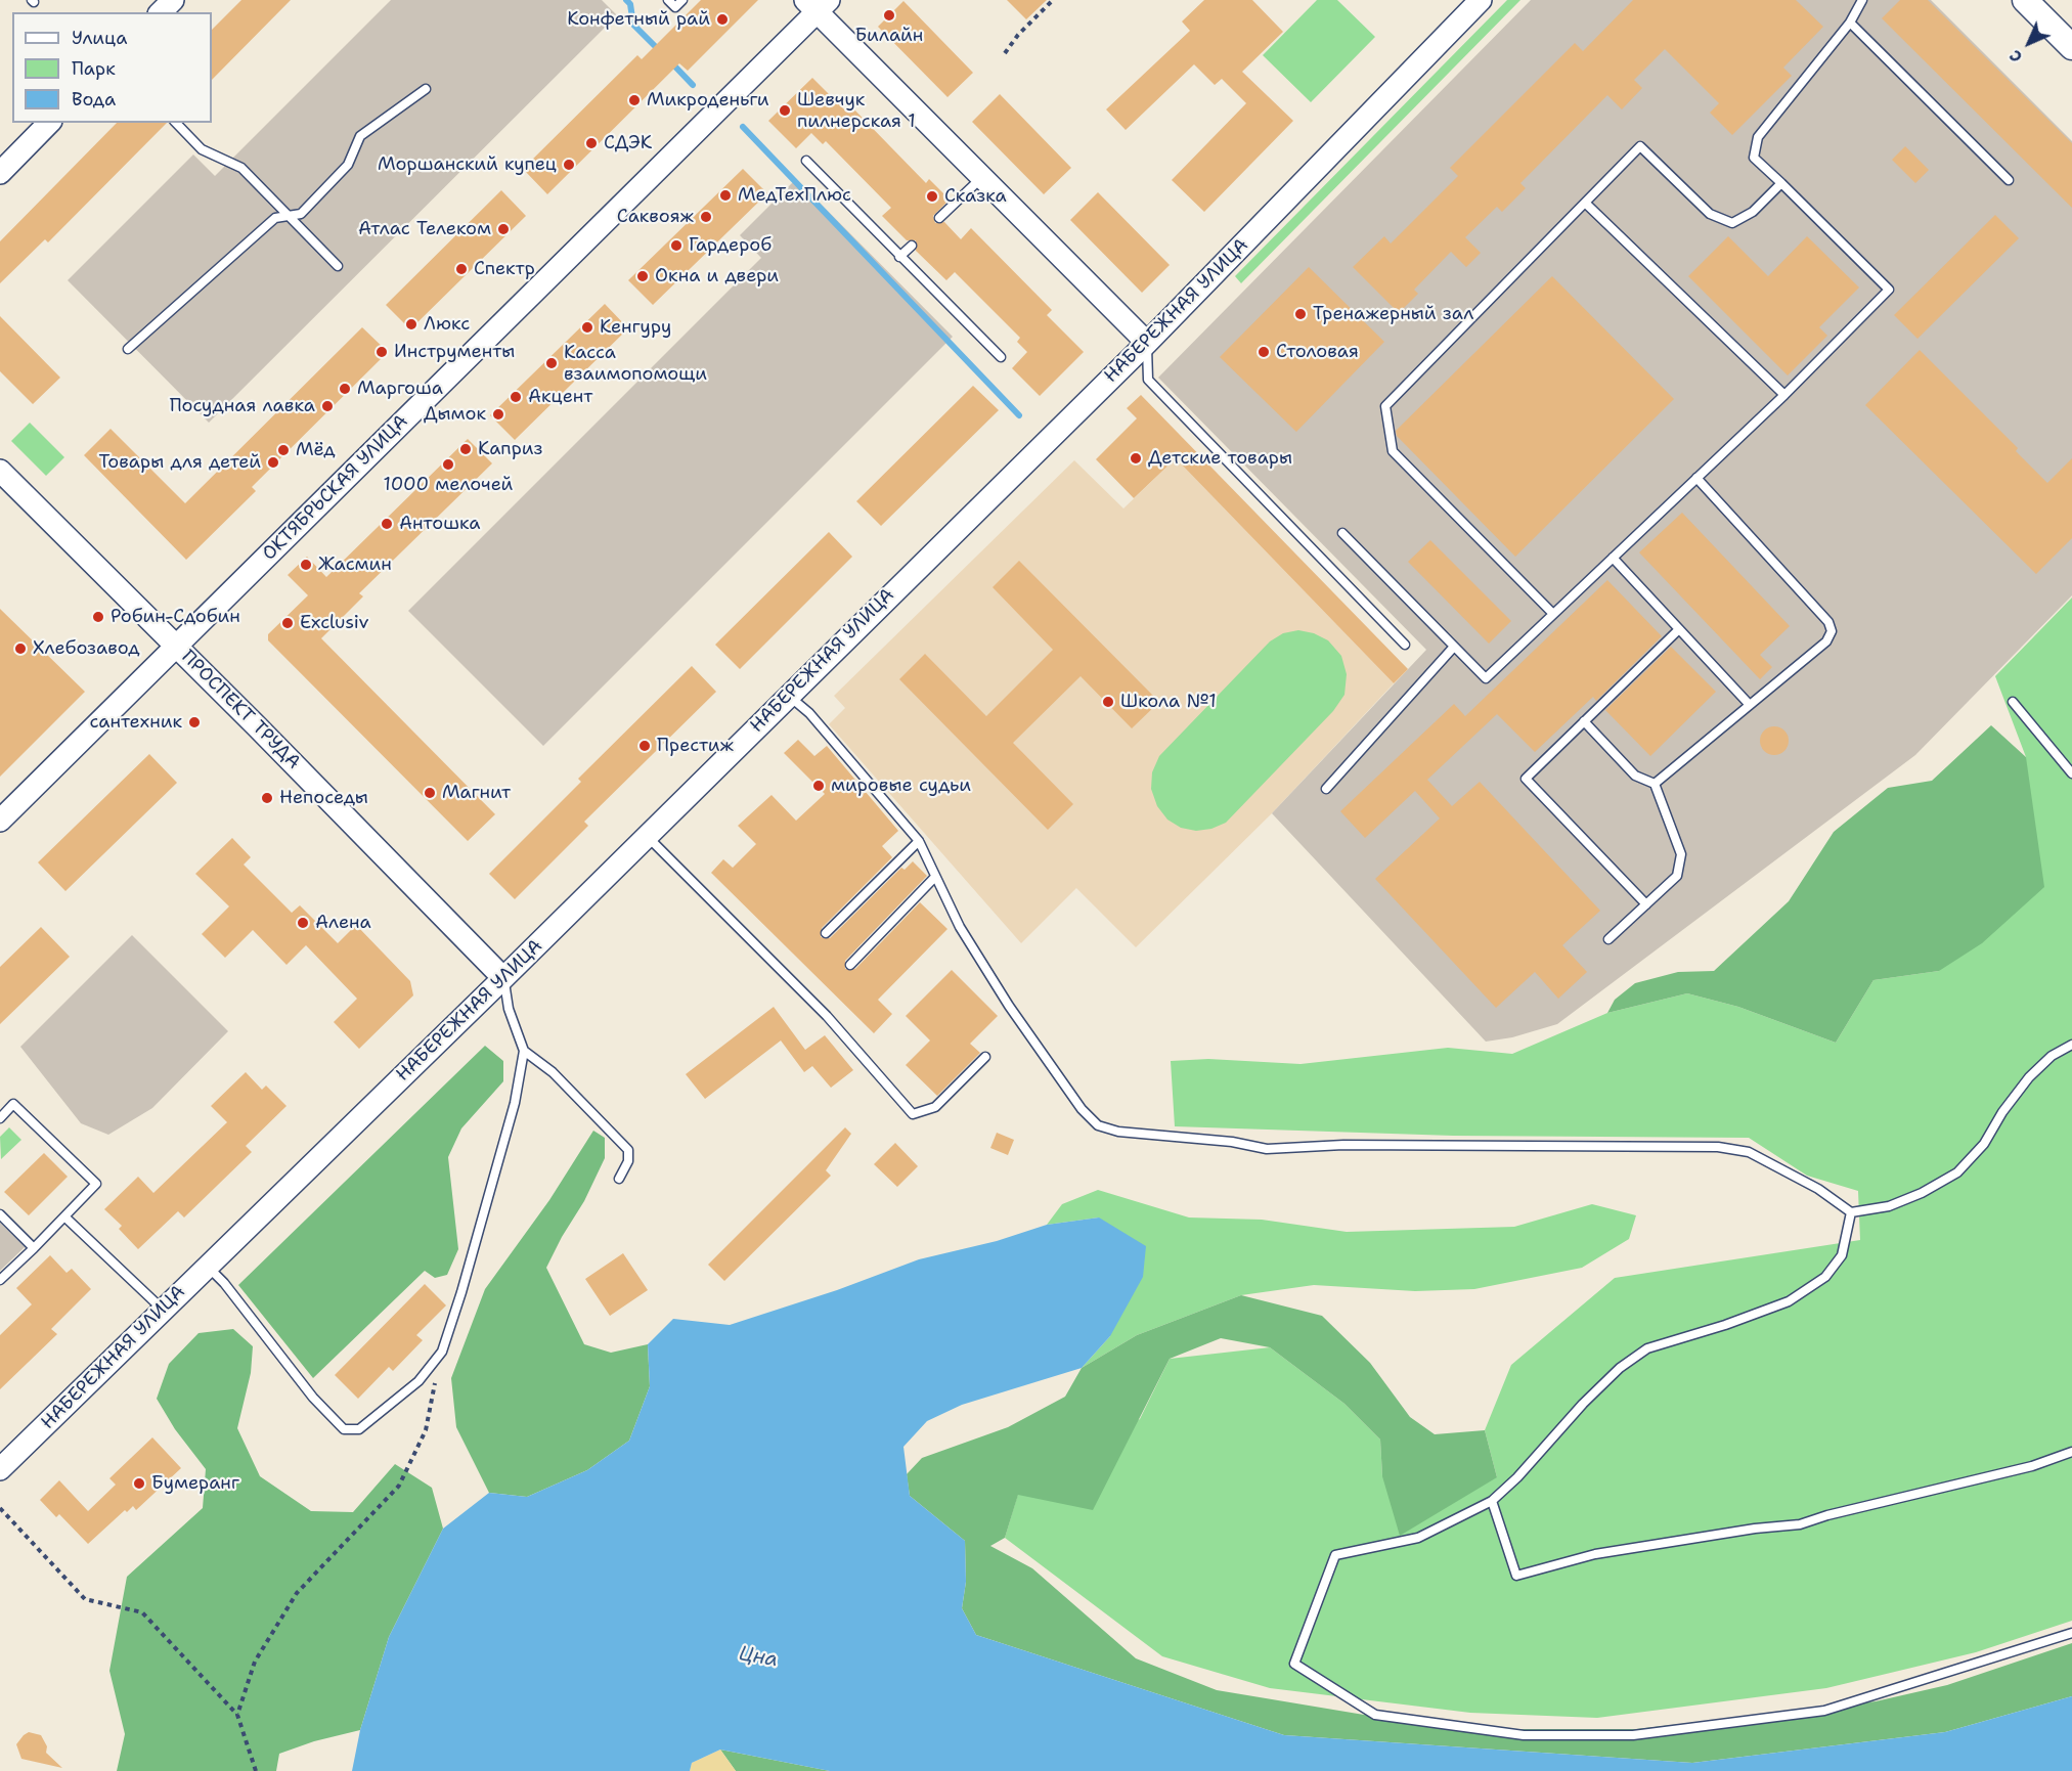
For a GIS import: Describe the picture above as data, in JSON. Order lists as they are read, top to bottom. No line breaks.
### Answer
{"streets":{"street":["НАБЕРЕЖНАЯ УЛИЦА","ОКТЯБРЬСКАЯ УЛИЦА","ПРОСПЕКТ ТРУДА"]},"crossings":[["НАБЕРЕЖНАЯ УЛИЦА","ПРОСПЕКТ ТРУДА"],["ОКТЯБРЬСКАЯ УЛИЦА","ПРОСПЕКТ ТРУДА"]],"water":["Цна"],"places":["Билайн","Конфетный рай","Микроденьги","Шевчук пилнерская 1","СДЭК","Моршанский купец","МедТехПлюс","Сказка","Саквояж","Атлас Телеком","Гардероб","Спектр","Окна и двери","Тренажерный зал","Люкс","Кенгуру","Инструменты","Столовая","Касса взаимопомощи","Маргоша","Акцент","Посудная лавка","Дымок","Каприз","Мёд","Детские товары","Товары для детей","1000 мелочей","Антошка","Жасмин","Робин-Сдобин","Exclusiv","Хлебозавод","Школа №1","сантехник","Престиж","мировые судьи","Магнит","Непоседы","Алена","Бумеранг"],"legend":["Улица","Парк","Вода"],"north":"bottom left"}
